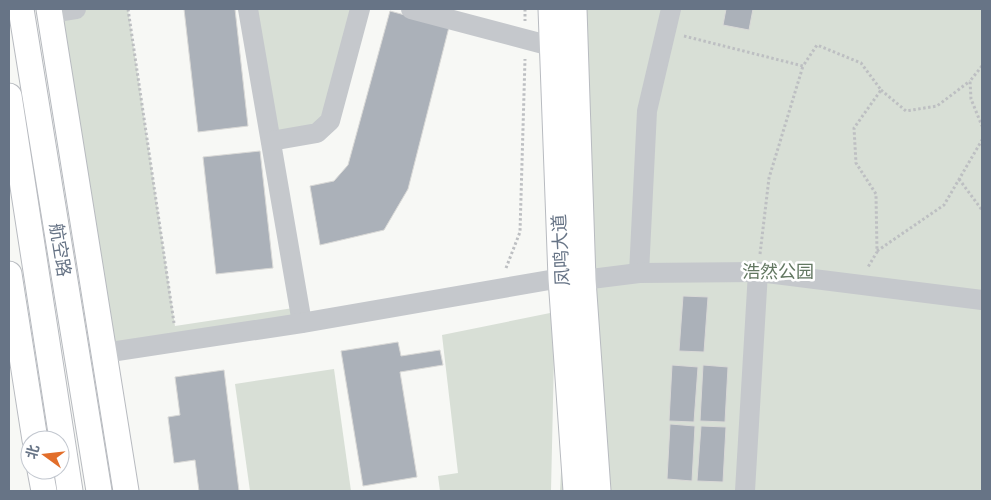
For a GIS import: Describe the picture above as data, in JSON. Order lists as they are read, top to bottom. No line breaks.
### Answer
{"streets":{"main road":["航空路","凤鸣大道"]},"parks":["浩然公园"],"north":"left"}
